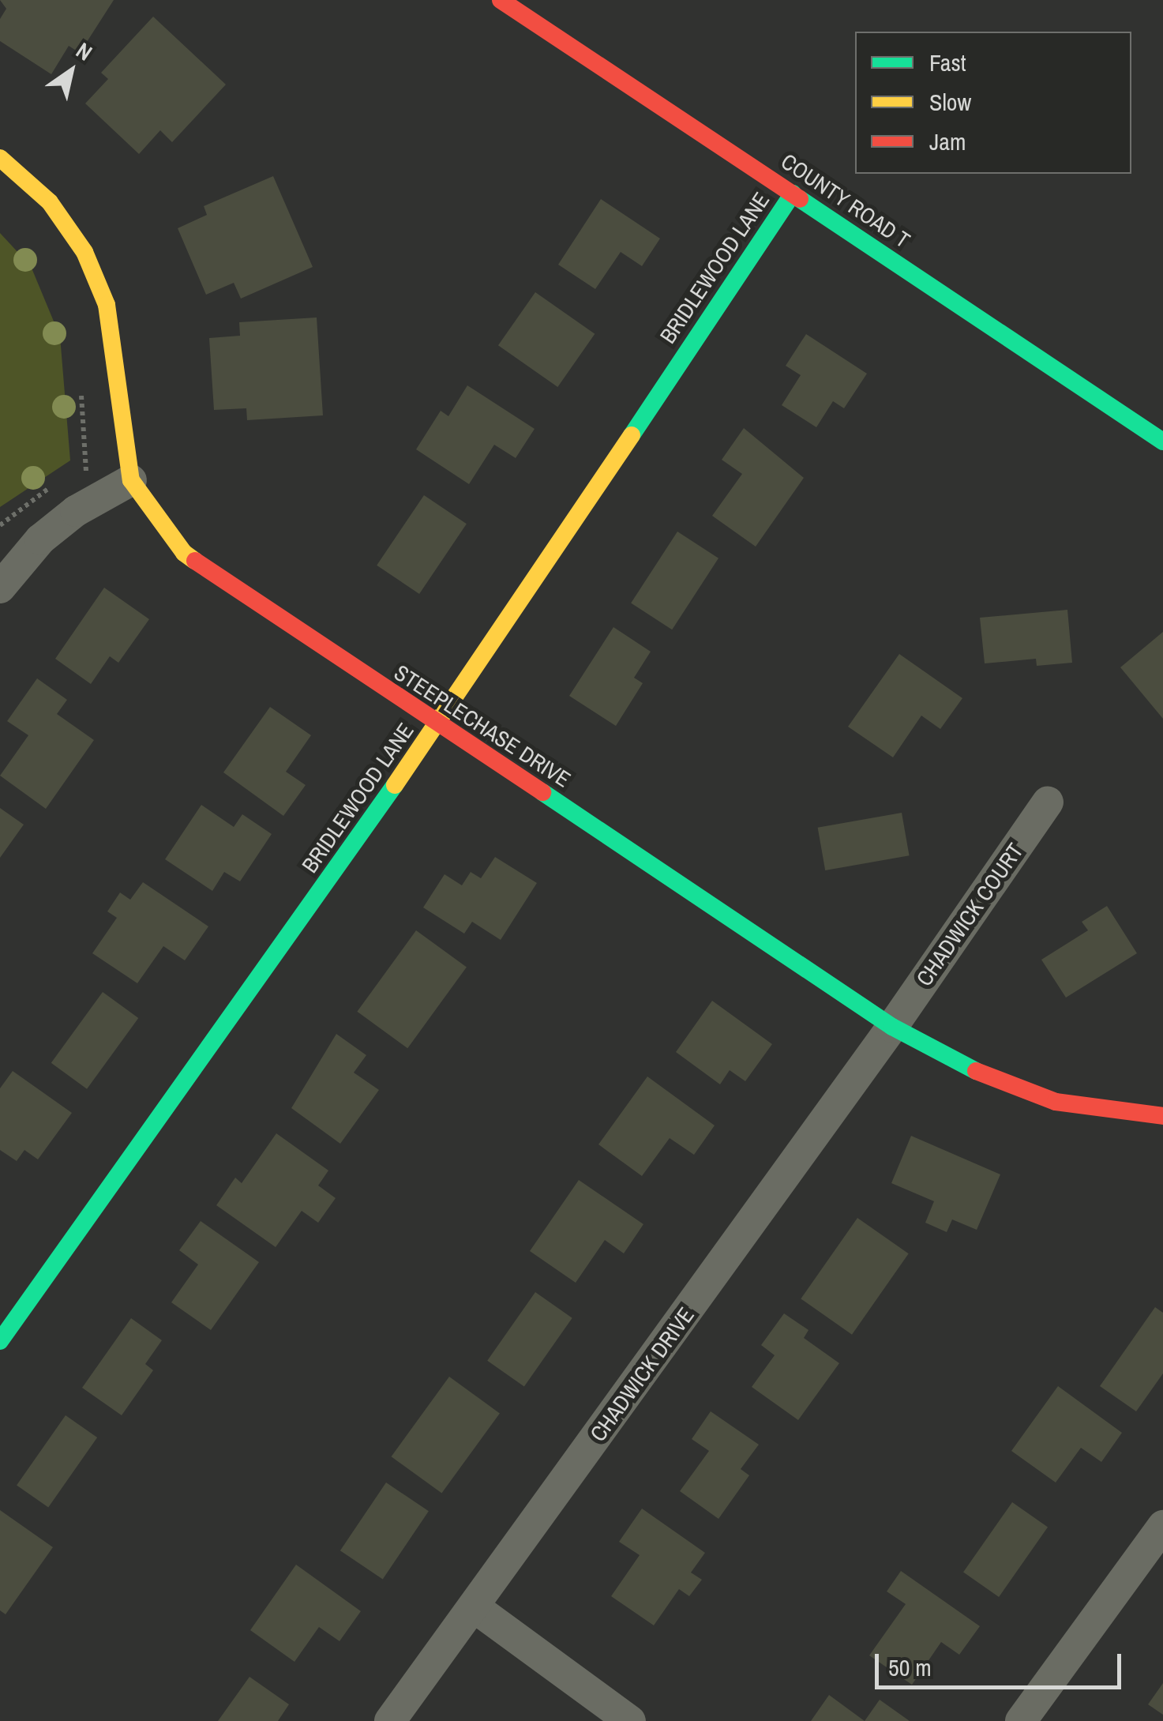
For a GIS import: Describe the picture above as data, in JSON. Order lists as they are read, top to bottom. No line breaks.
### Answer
{"streets":{"street":["COUNTY ROAD T","BRIDLEWOOD LANE","STEEPLECHASE DRIVE","CHADWICK COURT","CHADWICK DRIVE"]},"crossings":[["COUNTY ROAD T","BRIDLEWOOD LANE"],["BRIDLEWOOD LANE","STEEPLECHASE DRIVE"],["STEEPLECHASE DRIVE","CHADWICK COURT"],["STEEPLECHASE DRIVE","CHADWICK DRIVE"],["CHADWICK COURT","CHADWICK DRIVE"]],"legend":["Fast","Slow","Jam"],"scale_bar":"50 m","north":"top right"}
